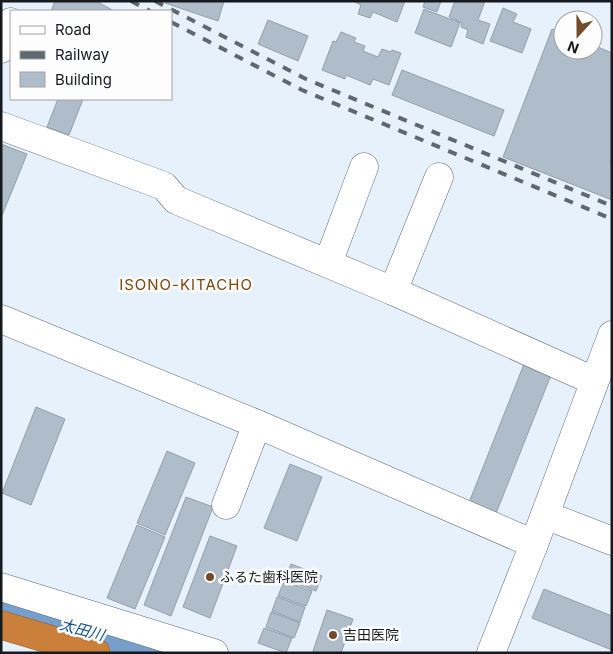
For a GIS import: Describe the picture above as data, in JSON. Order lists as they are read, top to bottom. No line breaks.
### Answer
{"districts":["ISONO-KITACHO"],"water":["太田川"],"places":["ふるた歯科医院","吉田医院"],"legend":["Road","Railway","Building"],"north":"bottom"}
